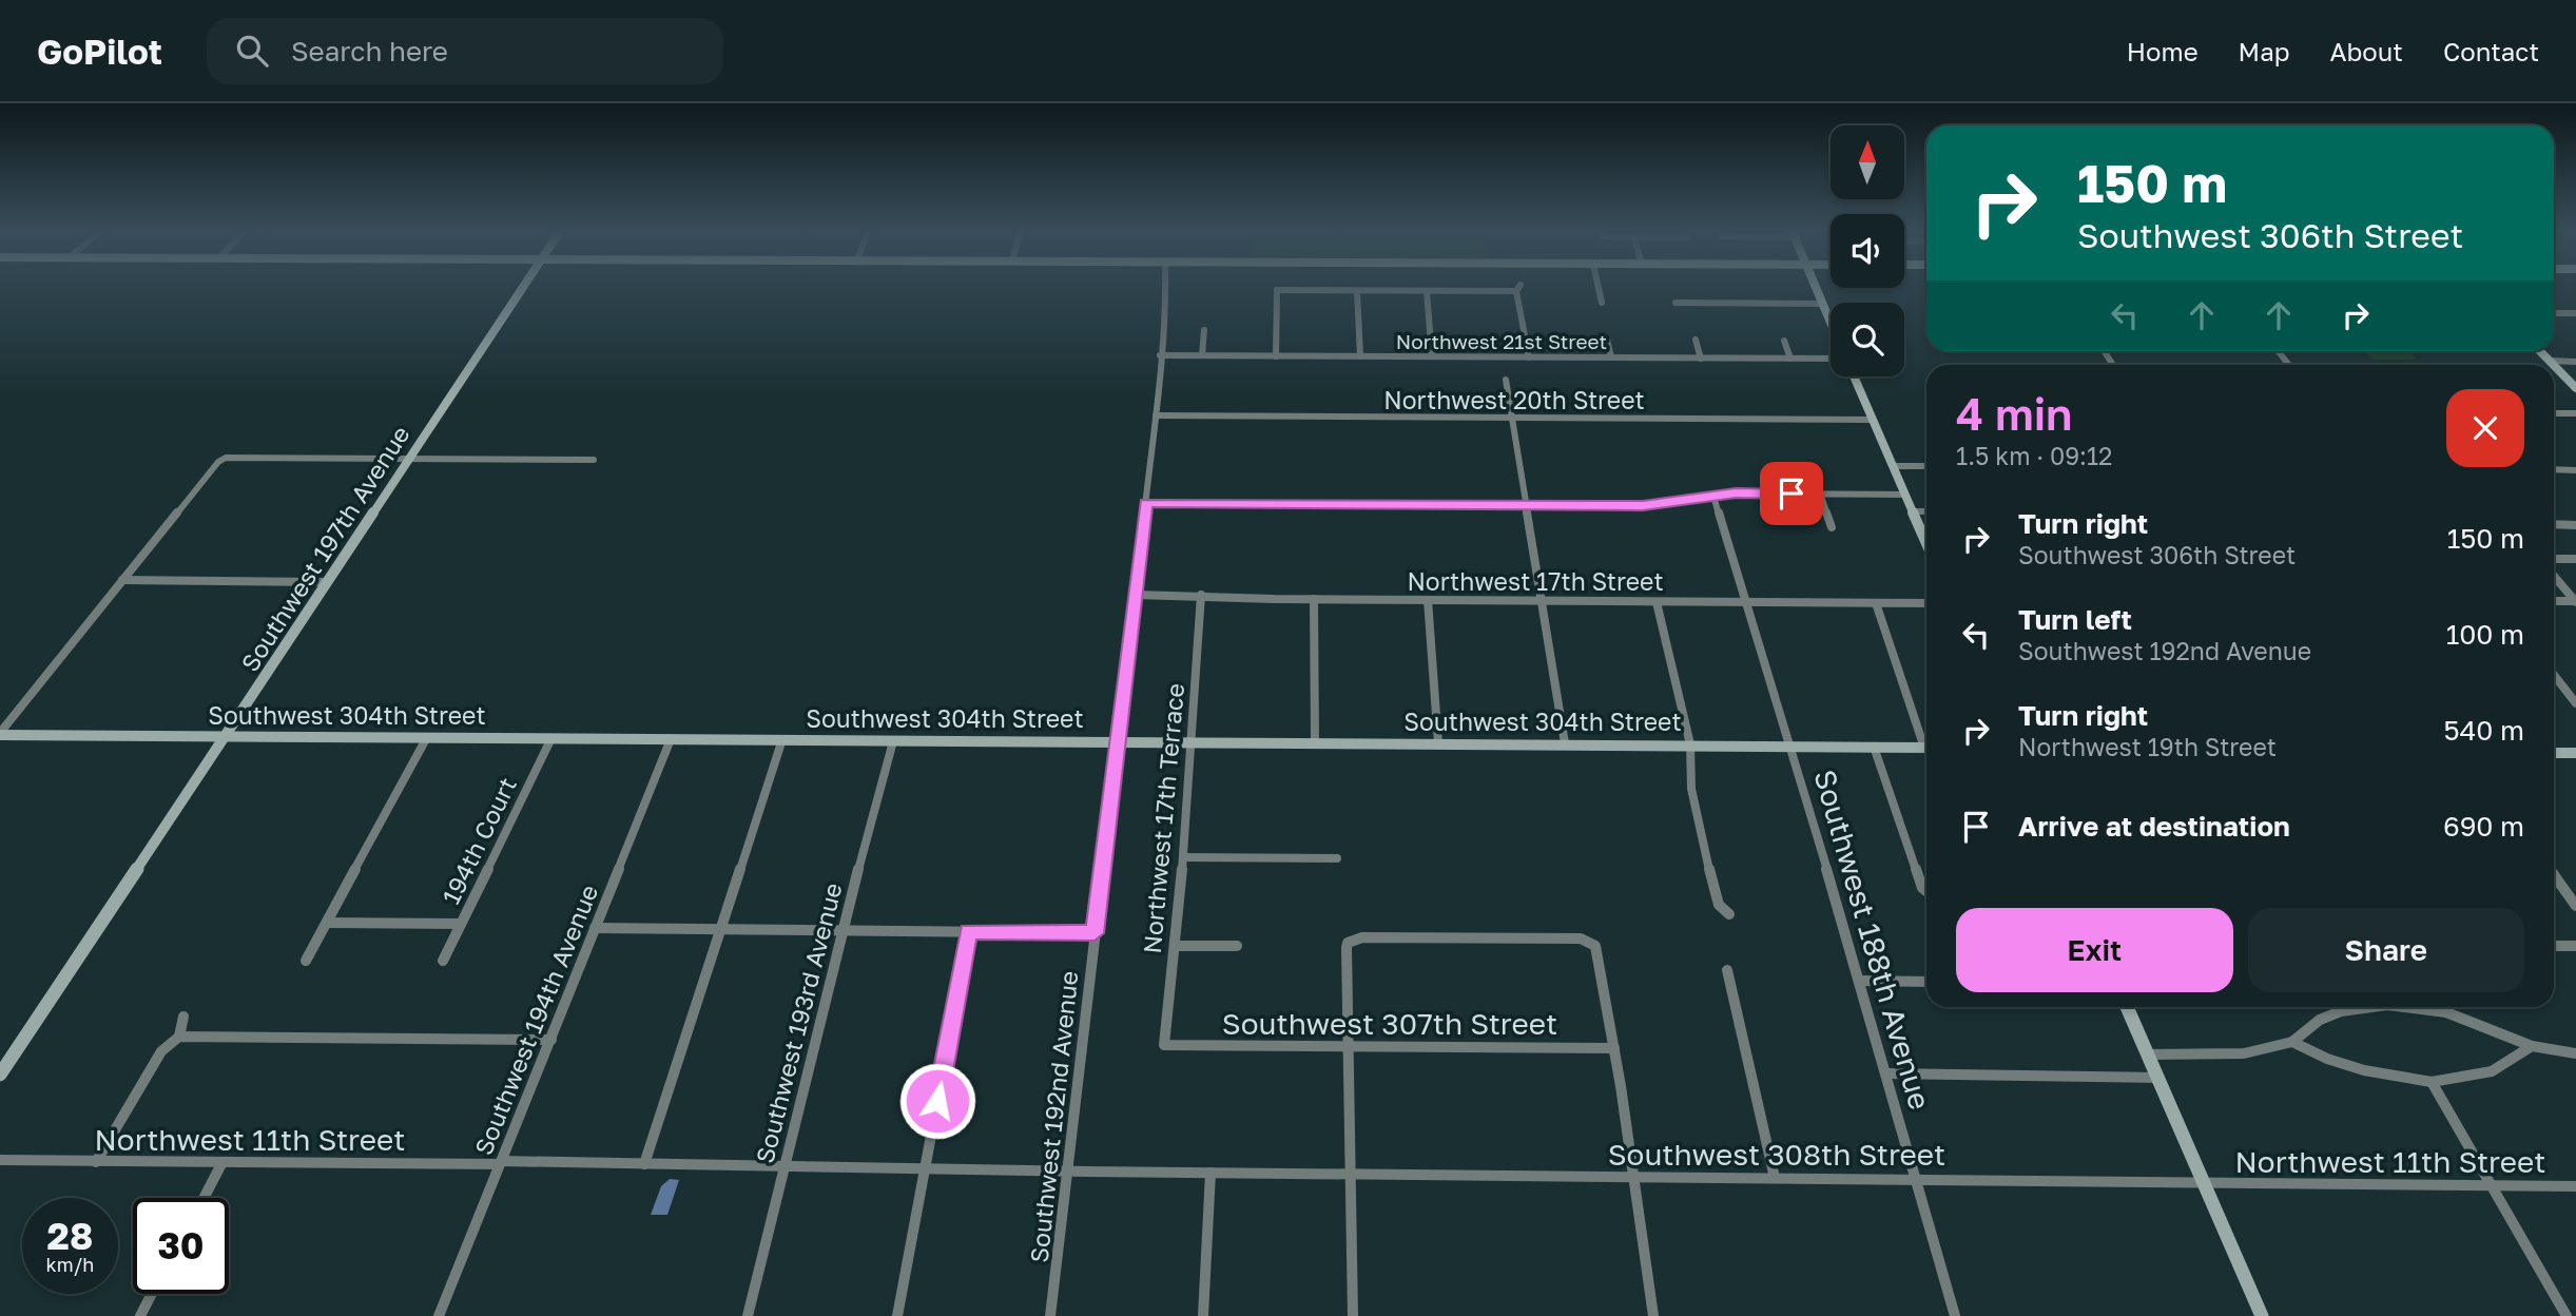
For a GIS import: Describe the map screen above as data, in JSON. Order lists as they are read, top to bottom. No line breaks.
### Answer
{"streets":{"street":["Northwest 21st Street","Northwest 20th Street","Southwest 197th Avenue","Northwest 17th Street","Southwest 304th Street","Northwest 17th Terrace","194th Court","Southwest 188th Avenue","Southwest 194th Avenue","Southwest 193rd Avenue","Southwest 307th Street","Southwest 192nd Avenue","Northwest 11th Street","Southwest 308th Street"]},"crossings":[["Northwest 21st Street","Southwest 192nd Avenue"],["Northwest 20th Street","Southwest 192nd Avenue"],["Southwest 197th Avenue","Southwest 304th Street"],["Northwest 17th Street","Northwest 17th Terrace"],["Northwest 17th Street","Southwest 188th Avenue"],["Northwest 17th Street","Southwest 192nd Avenue"],["Southwest 304th Street","Northwest 17th Terrace"],["Southwest 304th Street","194th Court"],["Southwest 304th Street","Southwest 188th Avenue"],["Southwest 304th Street","Southwest 194th Avenue"],["Southwest 304th Street","Southwest 193rd Avenue"],["Southwest 304th Street","Southwest 192nd Avenue"],["Northwest 17th Terrace","Southwest 307th Street"],["Southwest 188th Avenue","Southwest 308th Street"],["Southwest 194th Avenue","Northwest 11th Street"],["Southwest 193rd Avenue","Northwest 11th Street"],["Southwest 192nd Avenue","Northwest 11th Street"],["Northwest 11th Street","Southwest 308th Street"]],"north":"top","page":{"header":"GoPilot","search":"Search here","nav":["Home","Map","About","Contact"],"turn":["150 m","Southwest 306th Street"],"heading":["4 min","1.5 km · 09:12"],"list":[{"name":"Turn right","note":"Southwest 306th Street","value":"150 m"},{"name":"Turn left","note":"Southwest 192nd Avenue","value":"100 m"},{"name":"Turn right","note":"Northwest 19th Street","value":"540 m"},{"name":"Arrive at destination","value":"690 m"}],"buttons":["Exit","Share"],"speed":"28 km/h","limit":"30"}}
